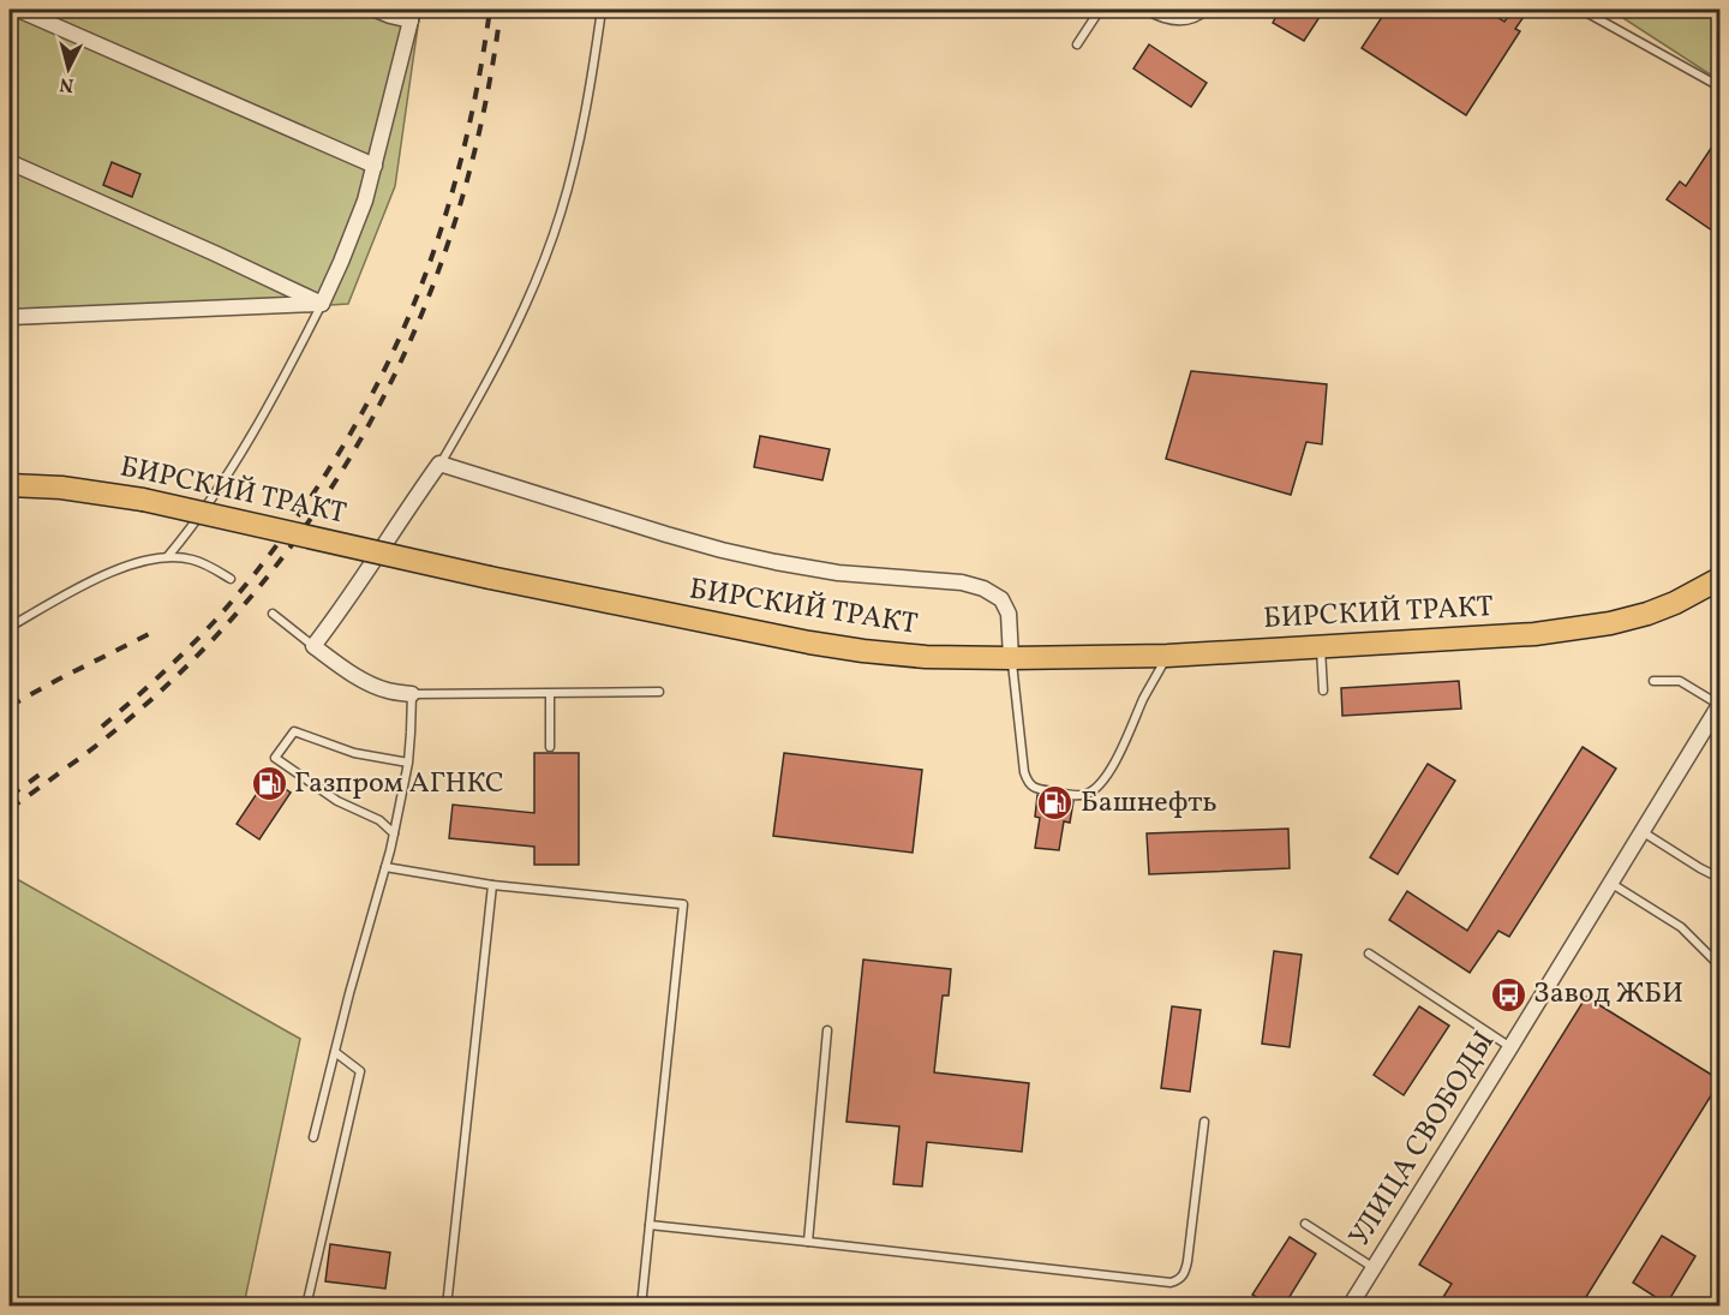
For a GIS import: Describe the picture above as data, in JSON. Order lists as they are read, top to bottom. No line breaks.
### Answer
{"streets":{"main road":["БИРСКИЙ ТРАКТ"],"street":["УЛИЦА СВОБОДЫ"]},"places":{"fuel station":["Газпром АГНКС","Башнефть"],"bus stop":["Завод ЖБИ"]},"north":"bottom"}
